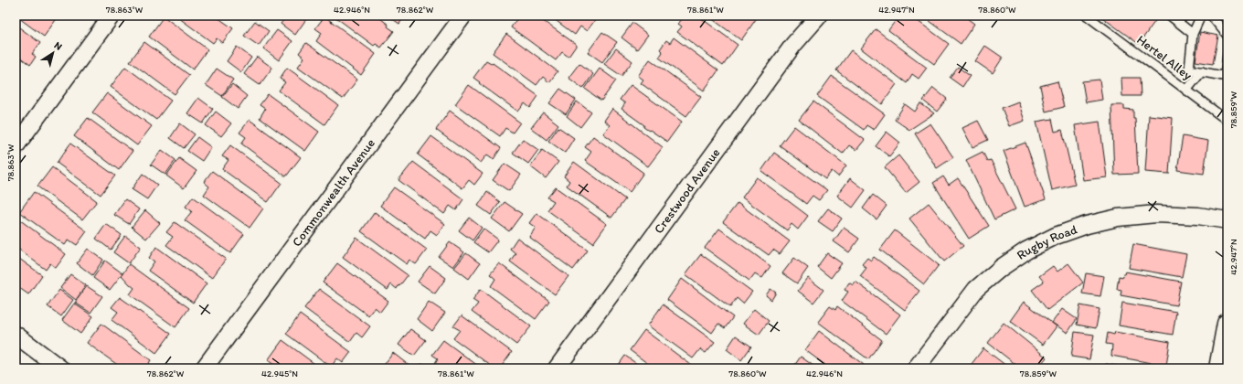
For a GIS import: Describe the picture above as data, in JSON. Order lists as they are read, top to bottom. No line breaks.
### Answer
{"streets":{"street":["Crestwood Avenue","Commonwealth Avenue","Rugby Road"],"lane":["Hertel Alley"]},"north":"top right","coordinates":["78.863°W","42.946°N","78.862°W","78.861°W","42.947°N","78.860°W","78.859°W","42.945°N"]}
